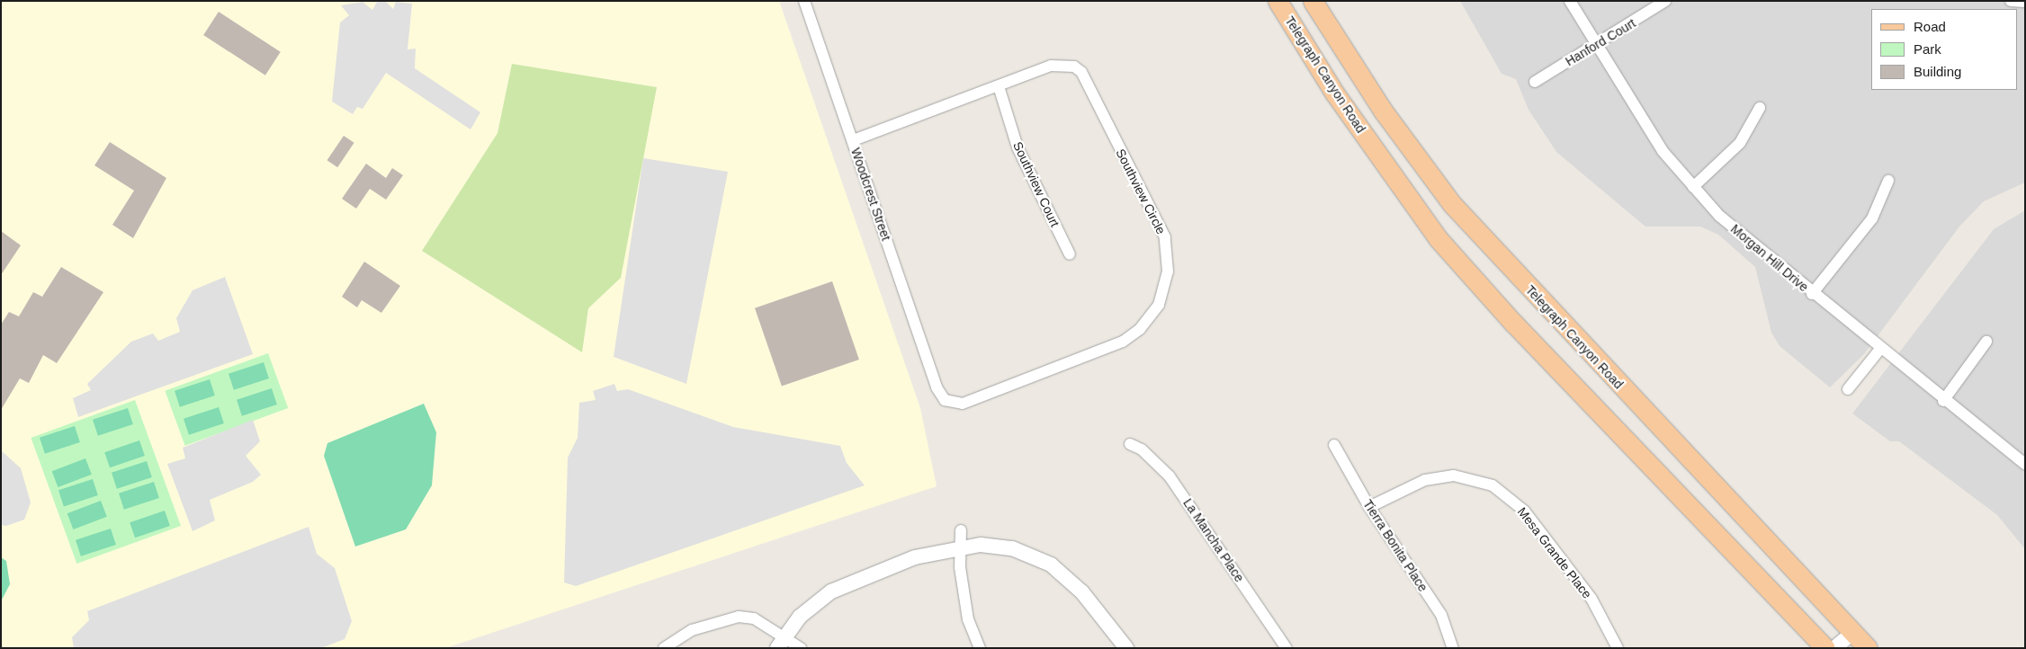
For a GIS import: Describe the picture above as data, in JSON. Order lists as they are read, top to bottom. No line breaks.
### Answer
{"streets":{"main road":["Telegraph Canyon Road"],"street":["Hanford Court","Southview Court","Southview Circle","Woodcrest Street","Morgan Hill Drive","La Mancha Place","Tierra Bonita Place","Mesa Grande Place"]},"crossings":[["Hanford Court","Morgan Hill Drive"],["Southview Court","Southview Circle"],["Southview Circle","Woodcrest Street"],["Tierra Bonita Place","Mesa Grande Place"]],"legend":["Road","Park","Building"]}
